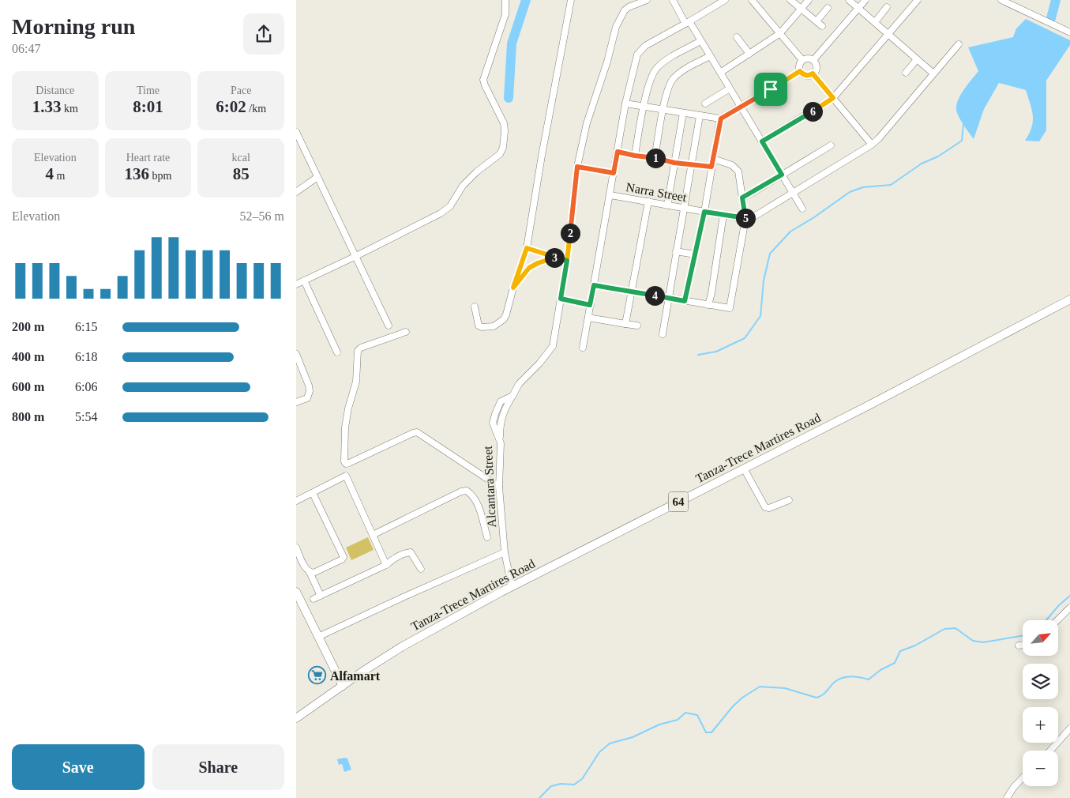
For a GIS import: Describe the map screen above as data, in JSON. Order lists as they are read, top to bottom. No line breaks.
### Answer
{"streets":{"main road":["Tanza-Trece Martires Road","64"],"street":["Narra Street","Alcantara Street"]},"crossings":[["Tanza-Trece Martires Road","Alcantara Street"]],"places":{"supermarket":["Alfamart"]},"north":"top right","page":{"heading":["Morning run","06:47"],"stats":[["Distance","1.33 km"],["Time","8:01"],["Pace","6:02 /km"],["Elevation","4 m"],["Heart rate","136 bpm"],["kcal","85"]],"pins":["6","1","5","2","3","4"],"chart":["Elevation","52–56 m"],"list":[{"name":"200 m","note":"6:15"},{"name":"400 m","note":"6:18"},{"name":"600 m","note":"6:06"},{"name":"800 m","note":"5:54"}],"map_buttons":["+","−"],"buttons":["Save","Share"]}}
